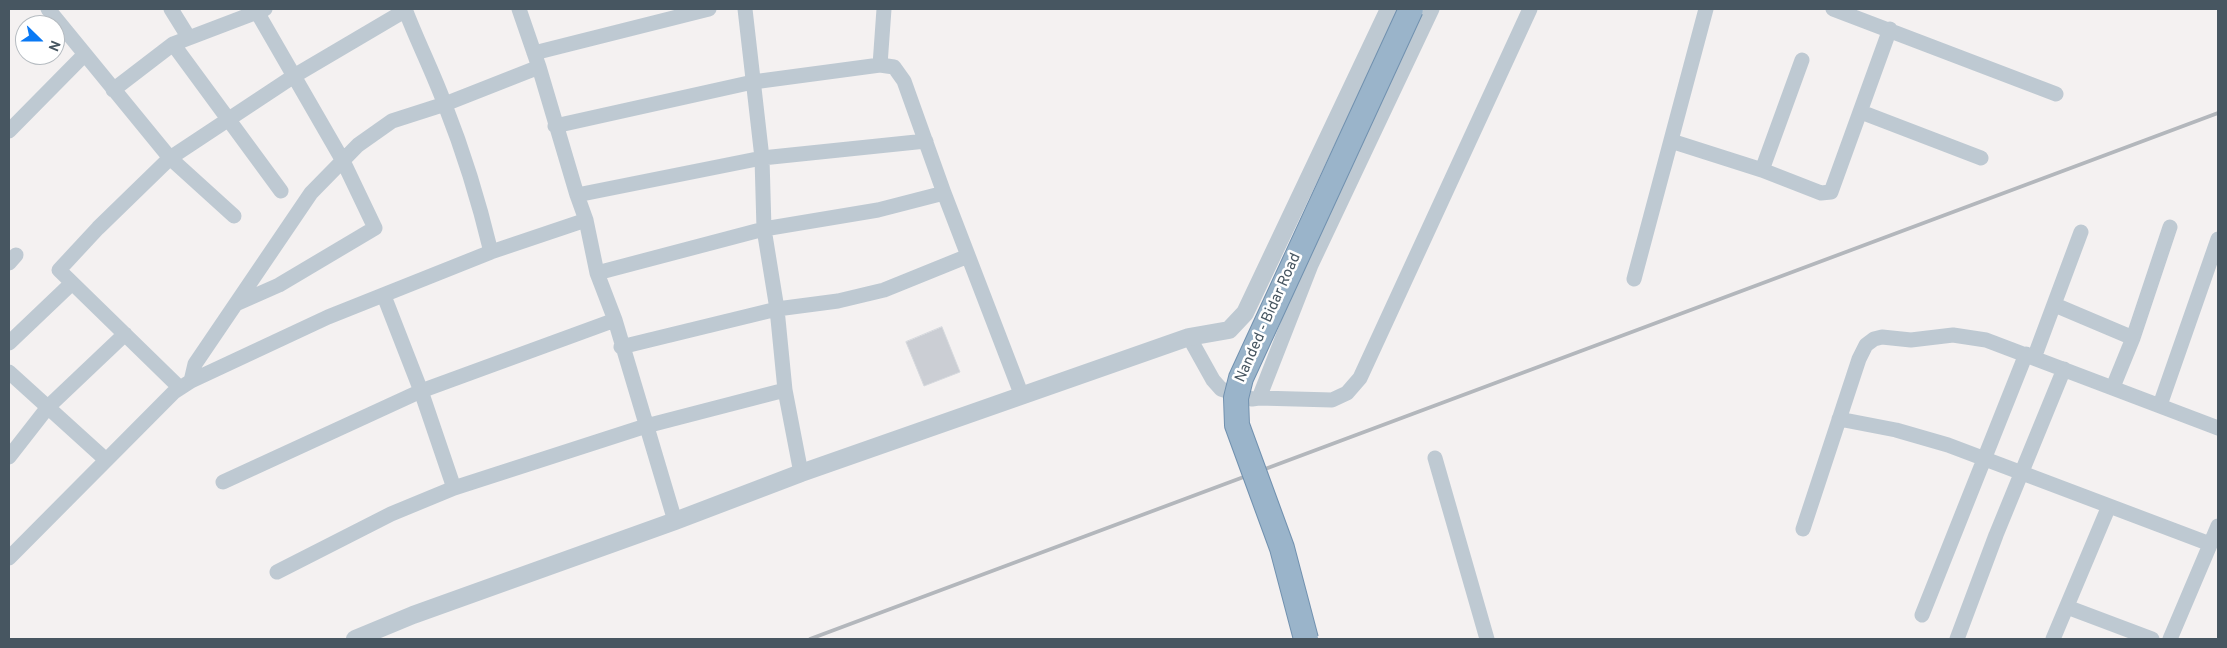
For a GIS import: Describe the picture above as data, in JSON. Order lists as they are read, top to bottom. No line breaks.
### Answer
{"streets":{"highway":["Nanded - Bidar Road"]},"north":"right"}
